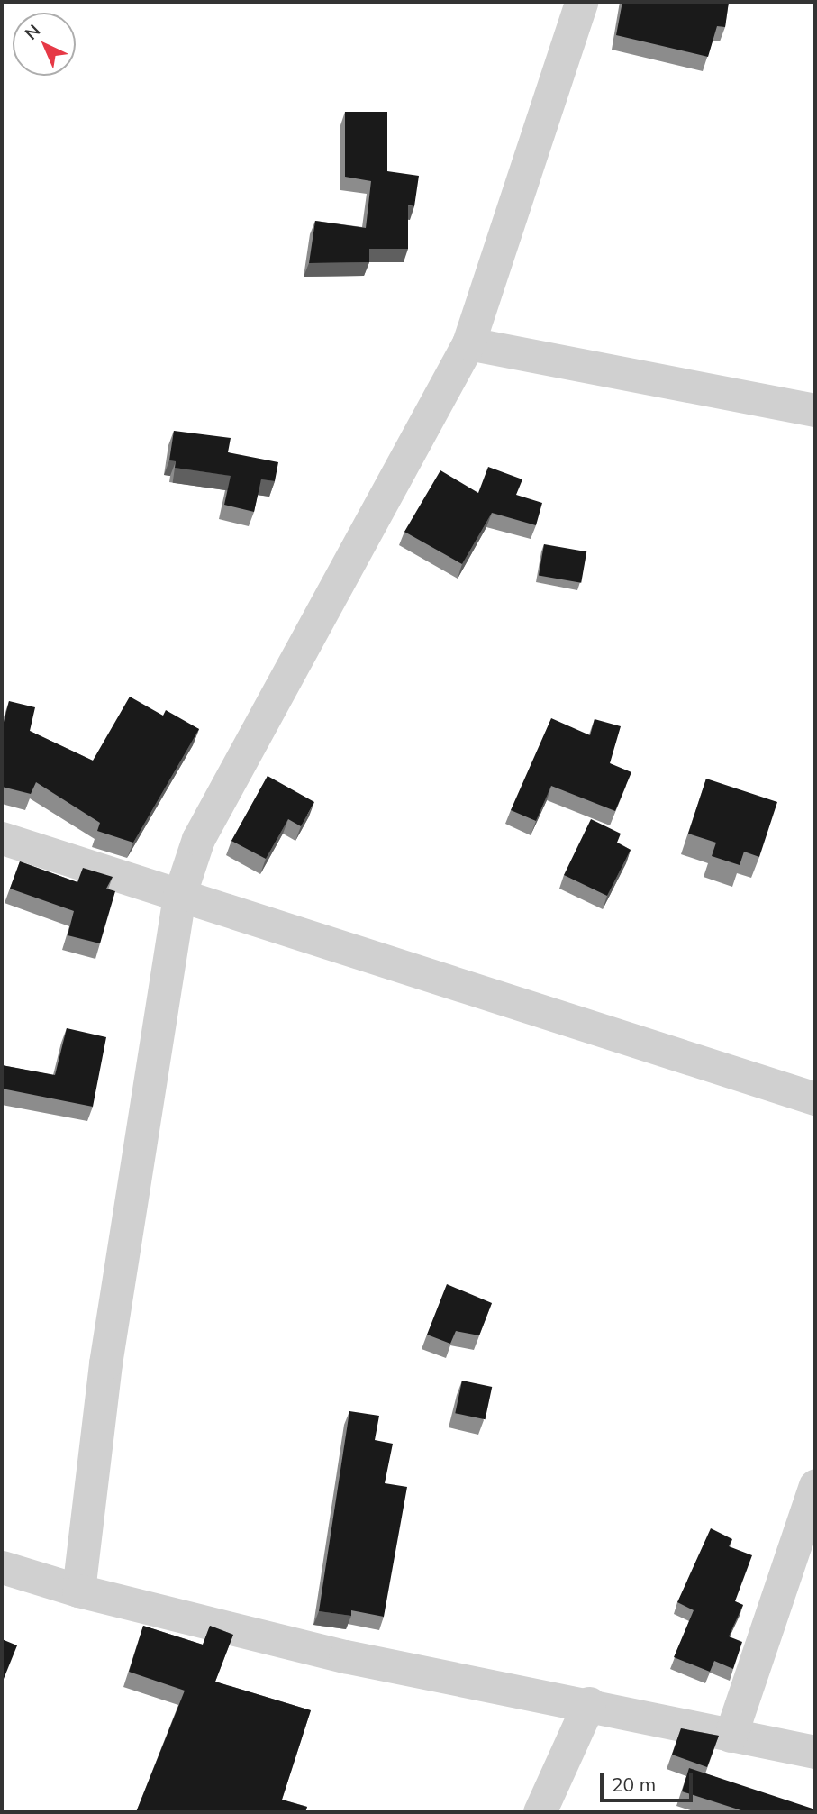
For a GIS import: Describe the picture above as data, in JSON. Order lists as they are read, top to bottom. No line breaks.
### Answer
{"scale_bar":"20 m","north":"top left"}
